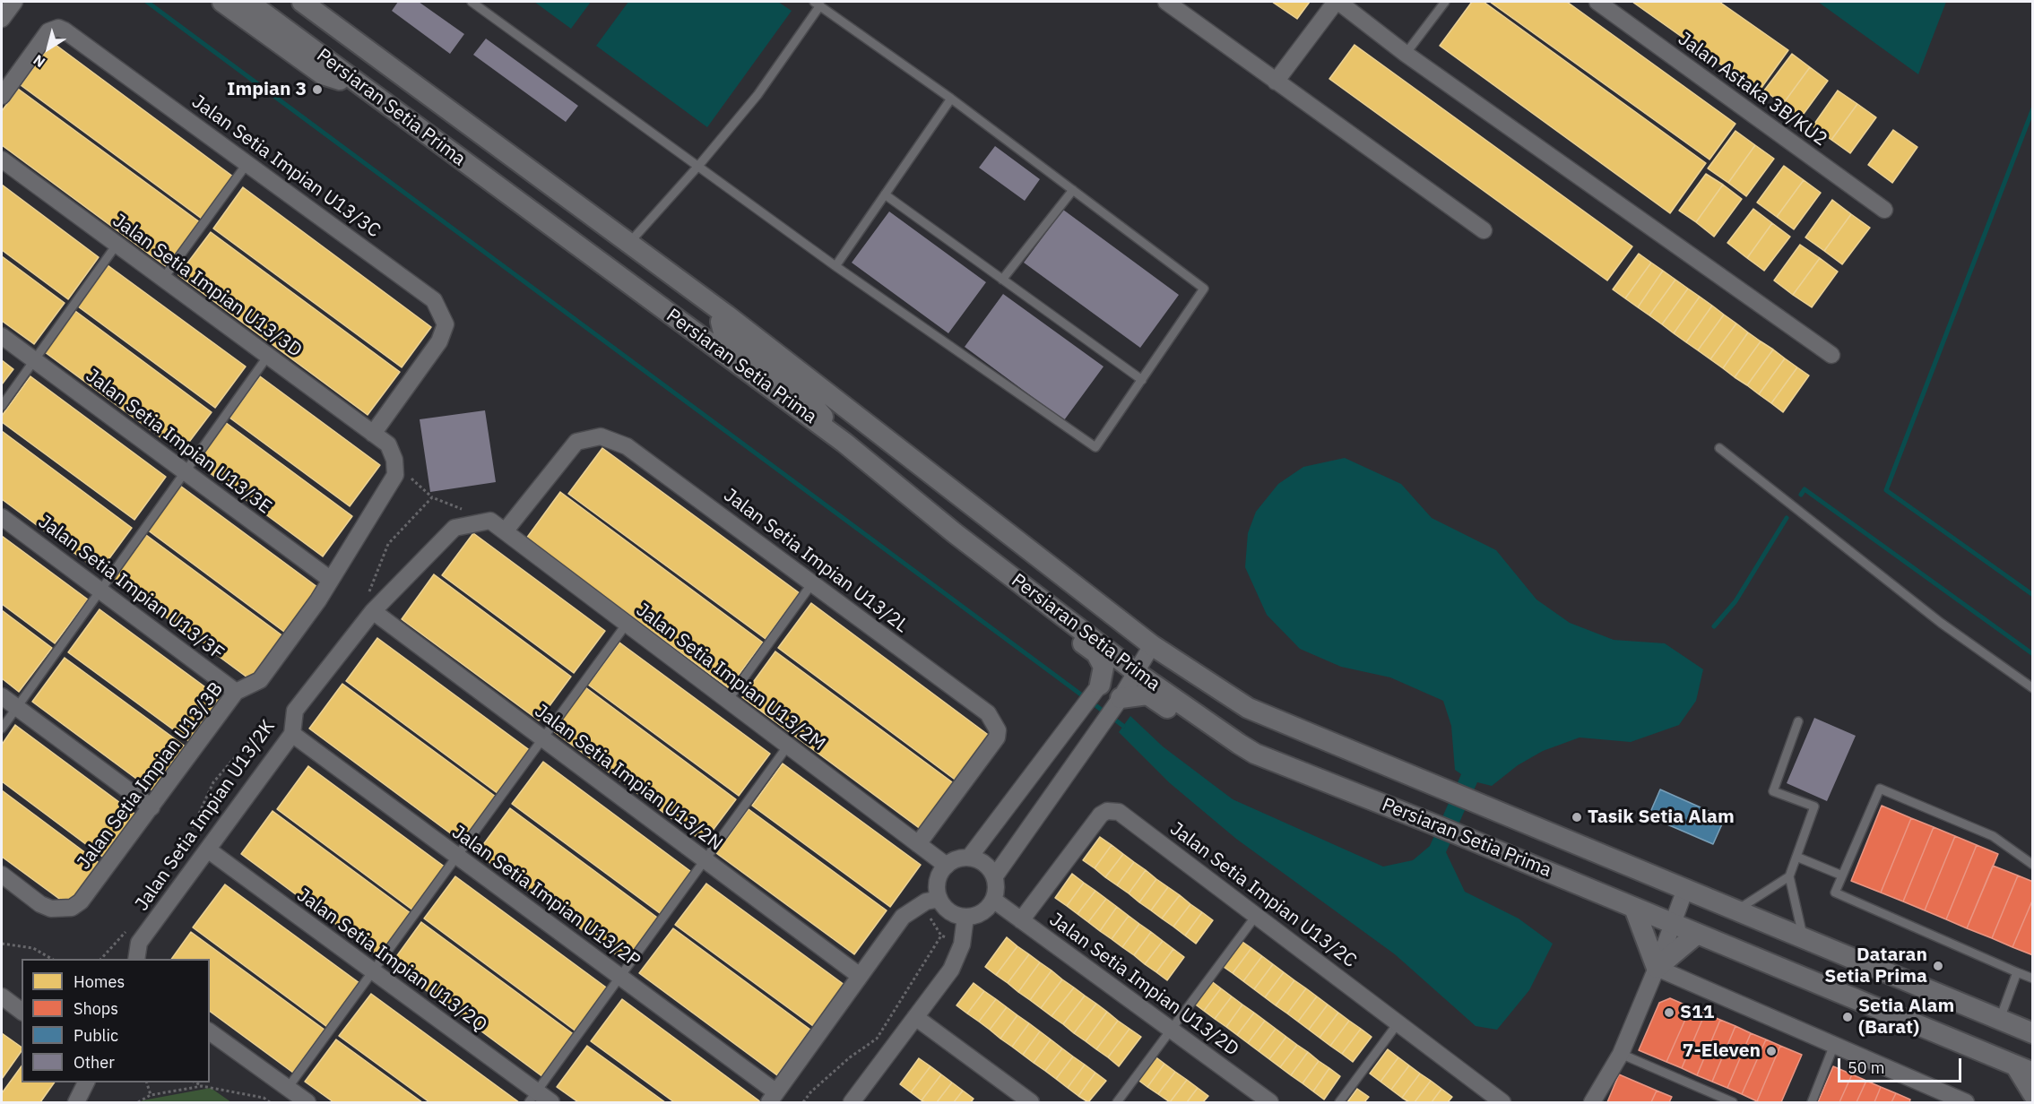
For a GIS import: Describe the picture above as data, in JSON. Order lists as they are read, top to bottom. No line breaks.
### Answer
{"streets":{"street":["Jalan Astaka 3B/KU2","Persiaran Setia Prima","Jalan Setia Impian U13/3C","Jalan Setia Impian U13/3D","Jalan Setia Impian U13/3E","Jalan Setia Impian U13/2L","Jalan Setia Impian U13/3F","Jalan Setia Impian U13/2M","Jalan Setia Impian U13/3B","Jalan Setia Impian U13/2N","Jalan Setia Impian U13/2K","Jalan Setia Impian U13/2C","Jalan Setia Impian U13/2P","Jalan Setia Impian U13/2Q","Jalan Setia Impian U13/2D"]},"crossings":[["Jalan Setia Impian U13/3C","Jalan Setia Impian U13/3D"],["Jalan Setia Impian U13/3D","Jalan Setia Impian U13/3B"],["Jalan Setia Impian U13/3E","Jalan Setia Impian U13/3B"],["Jalan Setia Impian U13/2L","Jalan Setia Impian U13/2M"],["Jalan Setia Impian U13/3F","Jalan Setia Impian U13/3B"],["Jalan Setia Impian U13/2M","Jalan Setia Impian U13/2K"],["Jalan Setia Impian U13/2M","Jalan Setia Impian U13/2D"],["Jalan Setia Impian U13/2N","Jalan Setia Impian U13/2K"],["Jalan Setia Impian U13/2K","Jalan Setia Impian U13/2P"],["Jalan Setia Impian U13/2K","Jalan Setia Impian U13/2Q"],["Jalan Setia Impian U13/2C","Jalan Setia Impian U13/2D"]],"places":["Impian 3","Tasik Setia Alam","Dataran Setia Prima","S11","Setia Alam (Barat)","7-Eleven"],"legend":["Homes","Shops","Public","Other"],"scale_bar":"50 m","north":"bottom left"}
